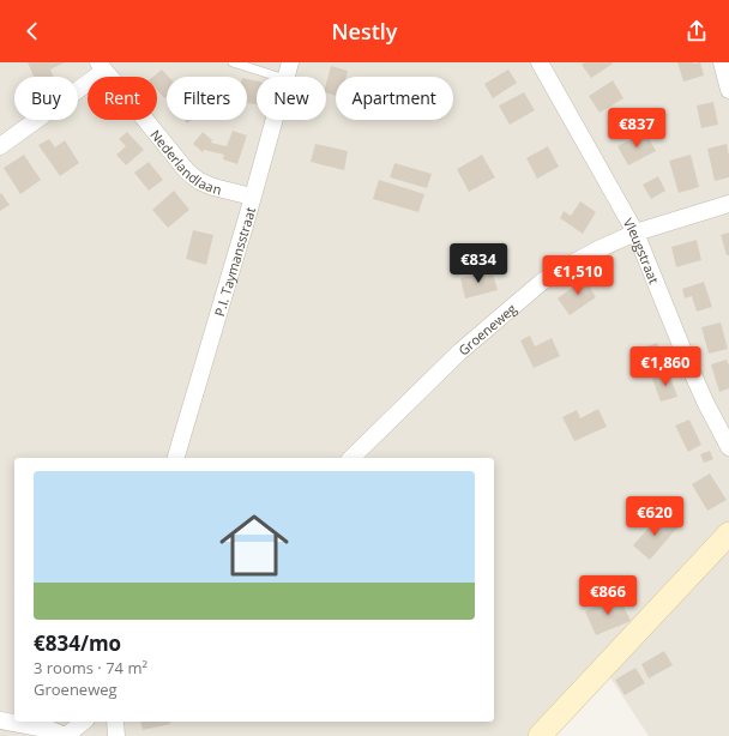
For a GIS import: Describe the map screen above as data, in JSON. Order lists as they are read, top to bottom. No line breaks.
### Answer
{"streets":{"street":["Nederlandlaan","Vleugstraat","P.I. Taymansstraat","Groeneweg"]},"crossings":[["Nederlandlaan","P.I. Taymansstraat"],["Vleugstraat","Groeneweg"]],"page":{"header":"Nestly","chip":["Buy","Rent","Filters","New","Apartment"],"price":["€837","€834","€1,510","€1,860","€620","€866"],"list":[{"name":"€834/mo","note":"3 rooms · 74 m² · Groeneweg"}]}}
